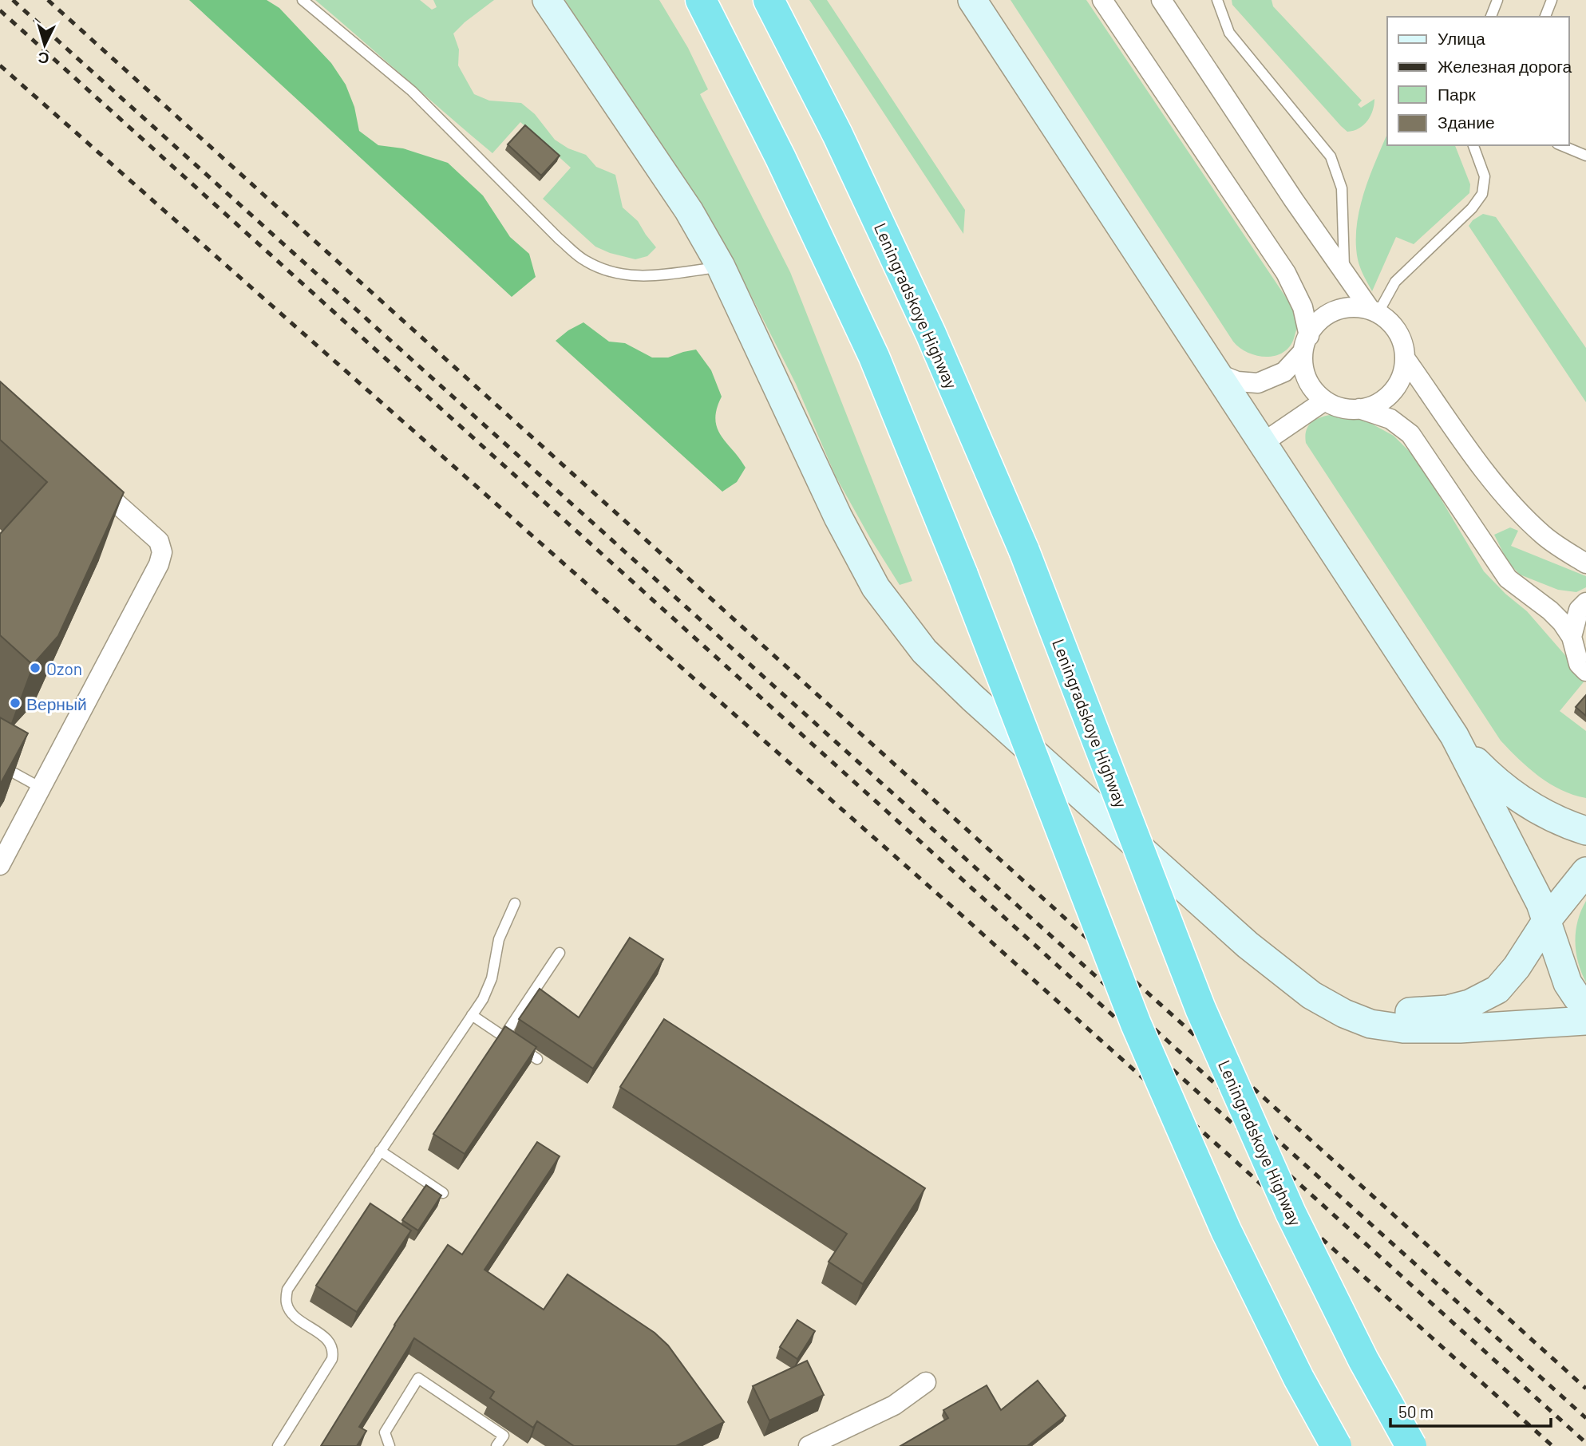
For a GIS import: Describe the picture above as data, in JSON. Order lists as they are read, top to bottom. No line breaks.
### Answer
{"streets":{"highway":["Leningradskoye Highway"]},"places":["Ozon","Верный"],"legend":["Улица","Железная дорога","Парк","Здание"],"scale_bar":"50 m","north":"bottom"}
